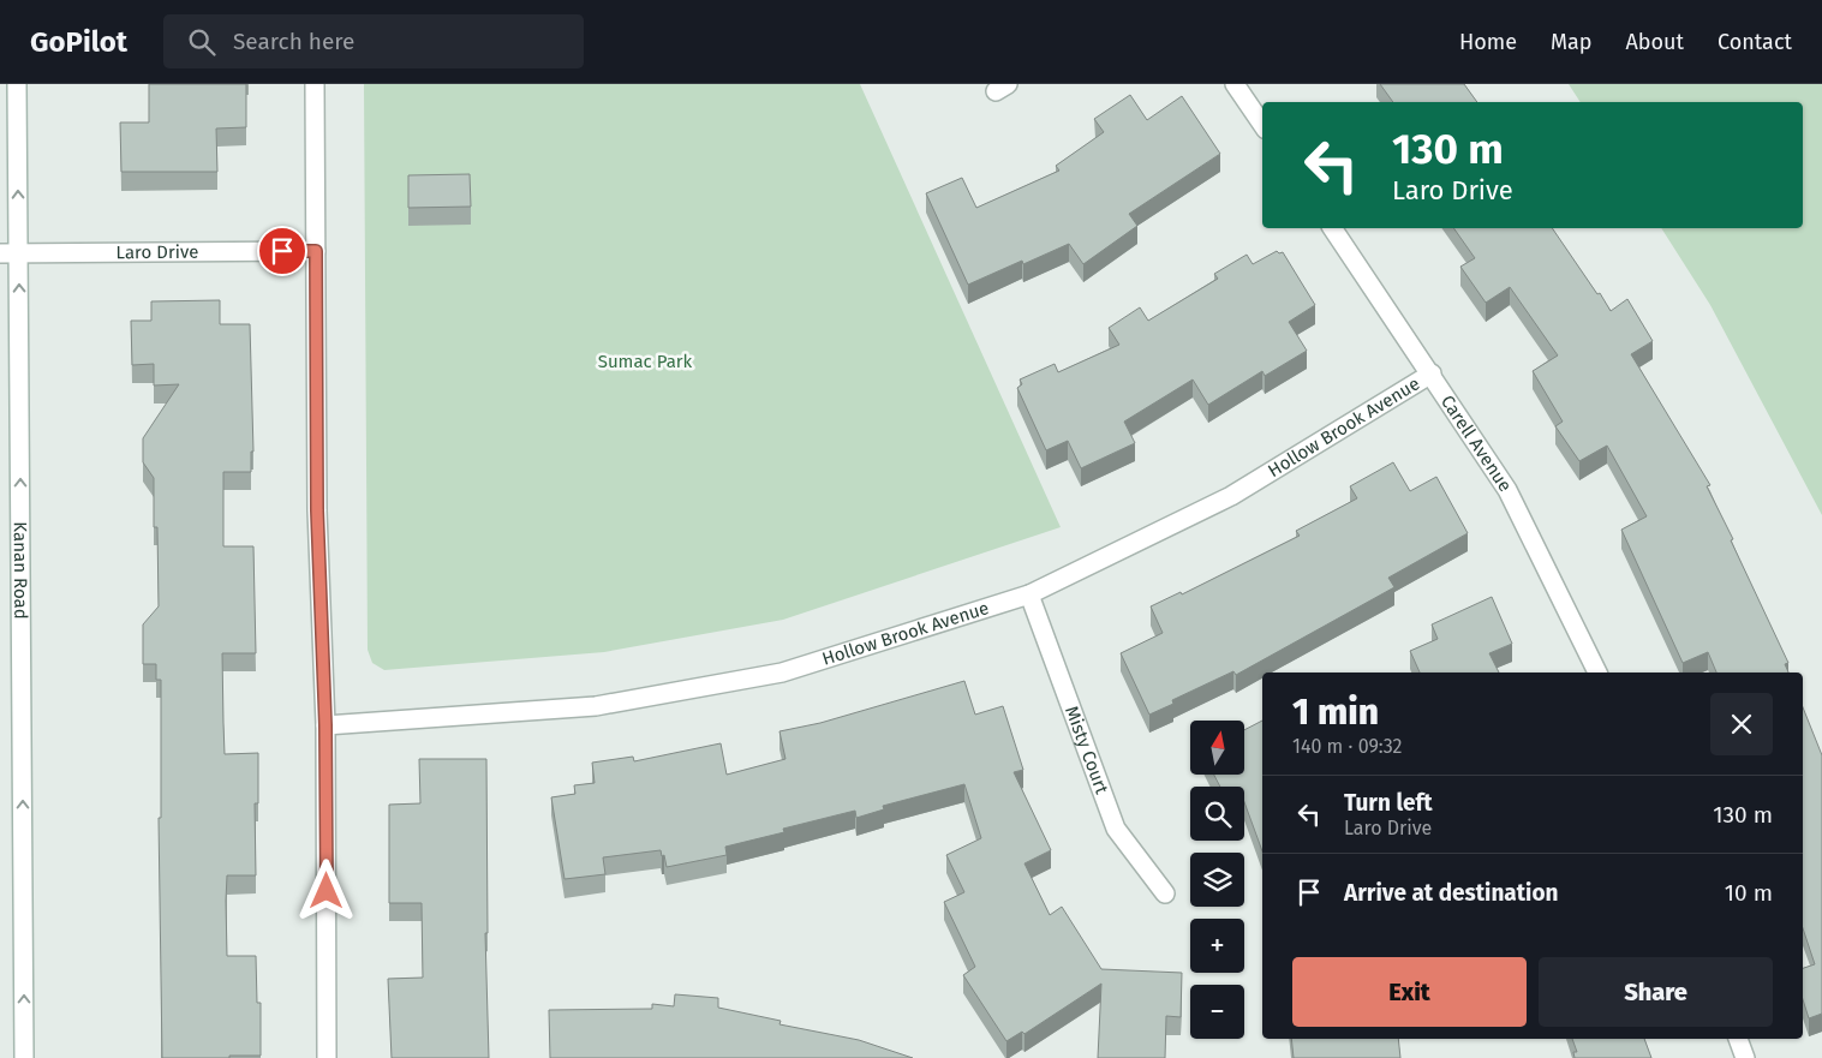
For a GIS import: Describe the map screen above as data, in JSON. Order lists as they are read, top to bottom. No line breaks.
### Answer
{"streets":{"street":["Laro Drive","Hollow Brook Avenue","Carell Avenue","Kanan Road","Misty Court"]},"crossings":[["Laro Drive","Kanan Road"],["Hollow Brook Avenue","Carell Avenue"],["Hollow Brook Avenue","Misty Court"]],"one_way":["Kanan Road"],"parks":["Sumac Park"],"north":"top","page":{"header":"GoPilot","search":"Search here","nav":["Home","Map","About","Contact"],"turn":["130 m","Laro Drive"],"heading":["1 min","140 m · 09:32"],"map_buttons":["+","−"],"list":[{"name":"Turn left","note":"Laro Drive","value":"130 m"},{"name":"Arrive at destination","value":"10 m"}],"buttons":["Exit","Share"]}}
